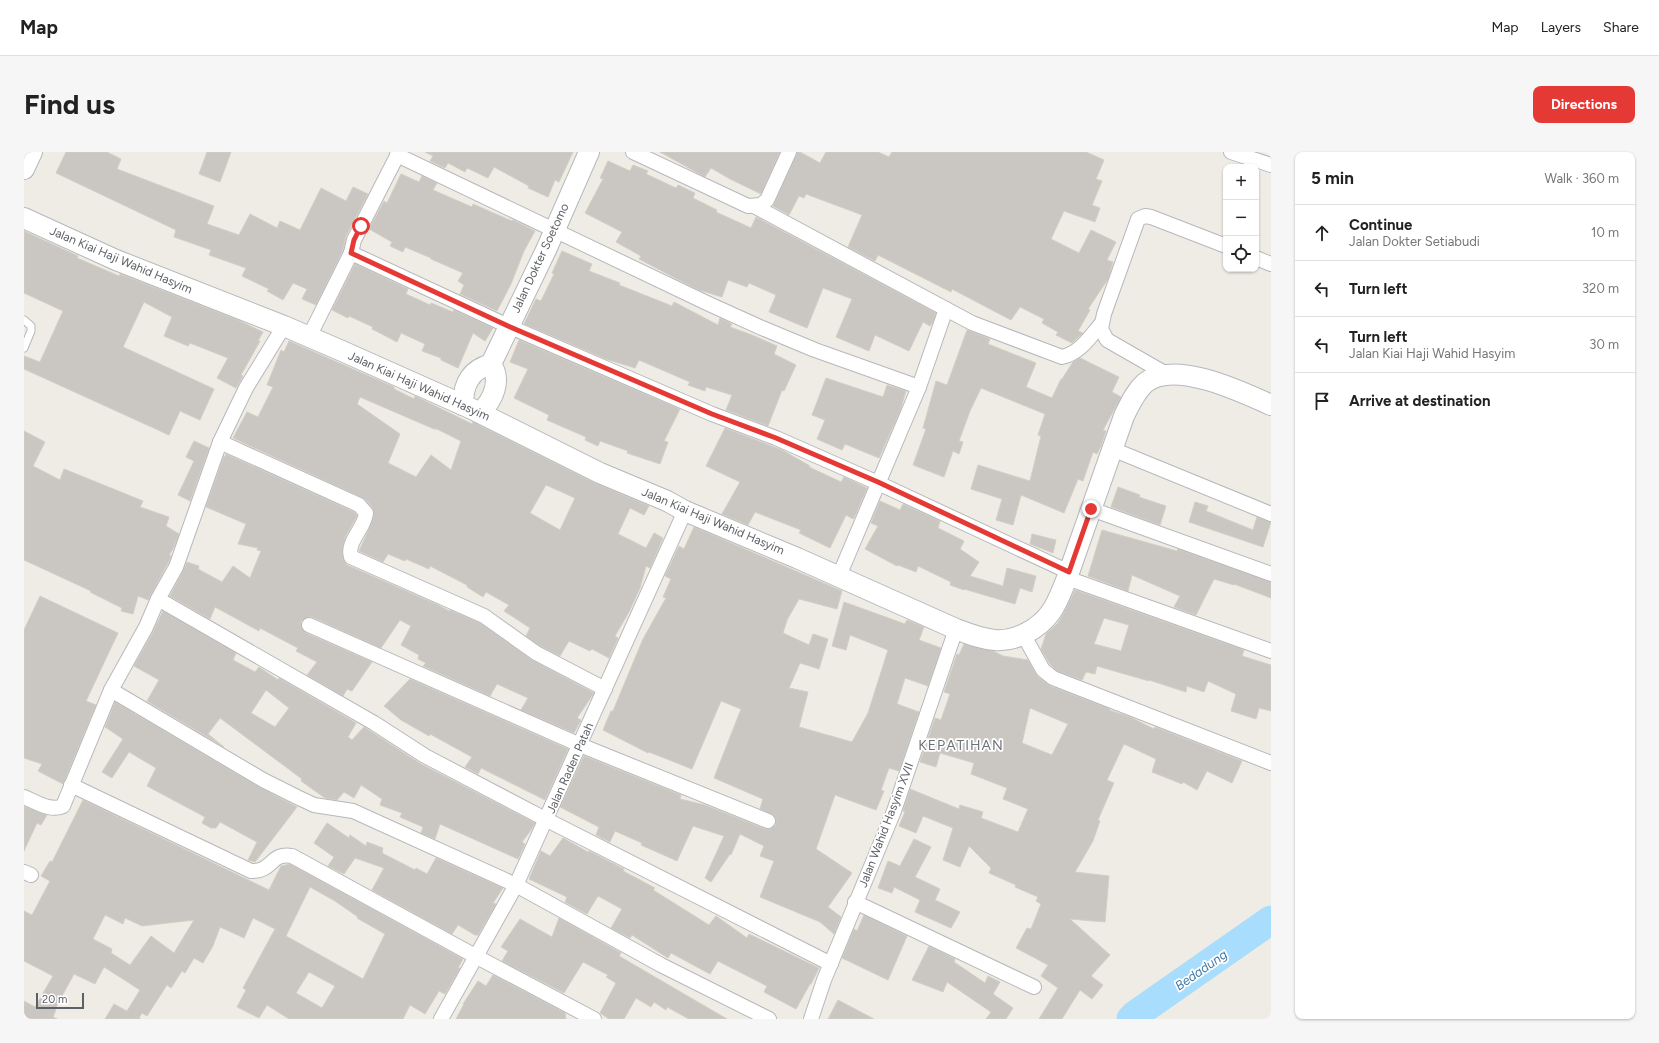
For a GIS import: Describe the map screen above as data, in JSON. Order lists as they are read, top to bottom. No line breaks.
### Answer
{"streets":{"street":["Jalan Dokter Soetomo","Jalan Kiai Haji Wahid Hasyim","Jalan Raden Patah","Jalan Wahid Hasyim XVII"]},"crossings":[["Jalan Kiai Haji Wahid Hasyim","Jalan Raden Patah"],["Jalan Kiai Haji Wahid Hasyim","Jalan Wahid Hasyim XVII"]],"districts":["KEPATIHAN"],"water":["Bedadung"],"scale_bar":"20 m","page":{"header":"Map","nav":["Map","Layers","Share"],"buttons":"Directions","title":"Find us","heading":["5 min","Walk · 360 m"],"map_buttons":["+","−"],"list":[["Continue","Jalan Dokter Setiabudi","10 m"],["Turn left","320 m"],["Turn left","Jalan Kiai Haji Wahid Hasyim","30 m"],"Arrive at destination"],"scale":"20 m"}}
